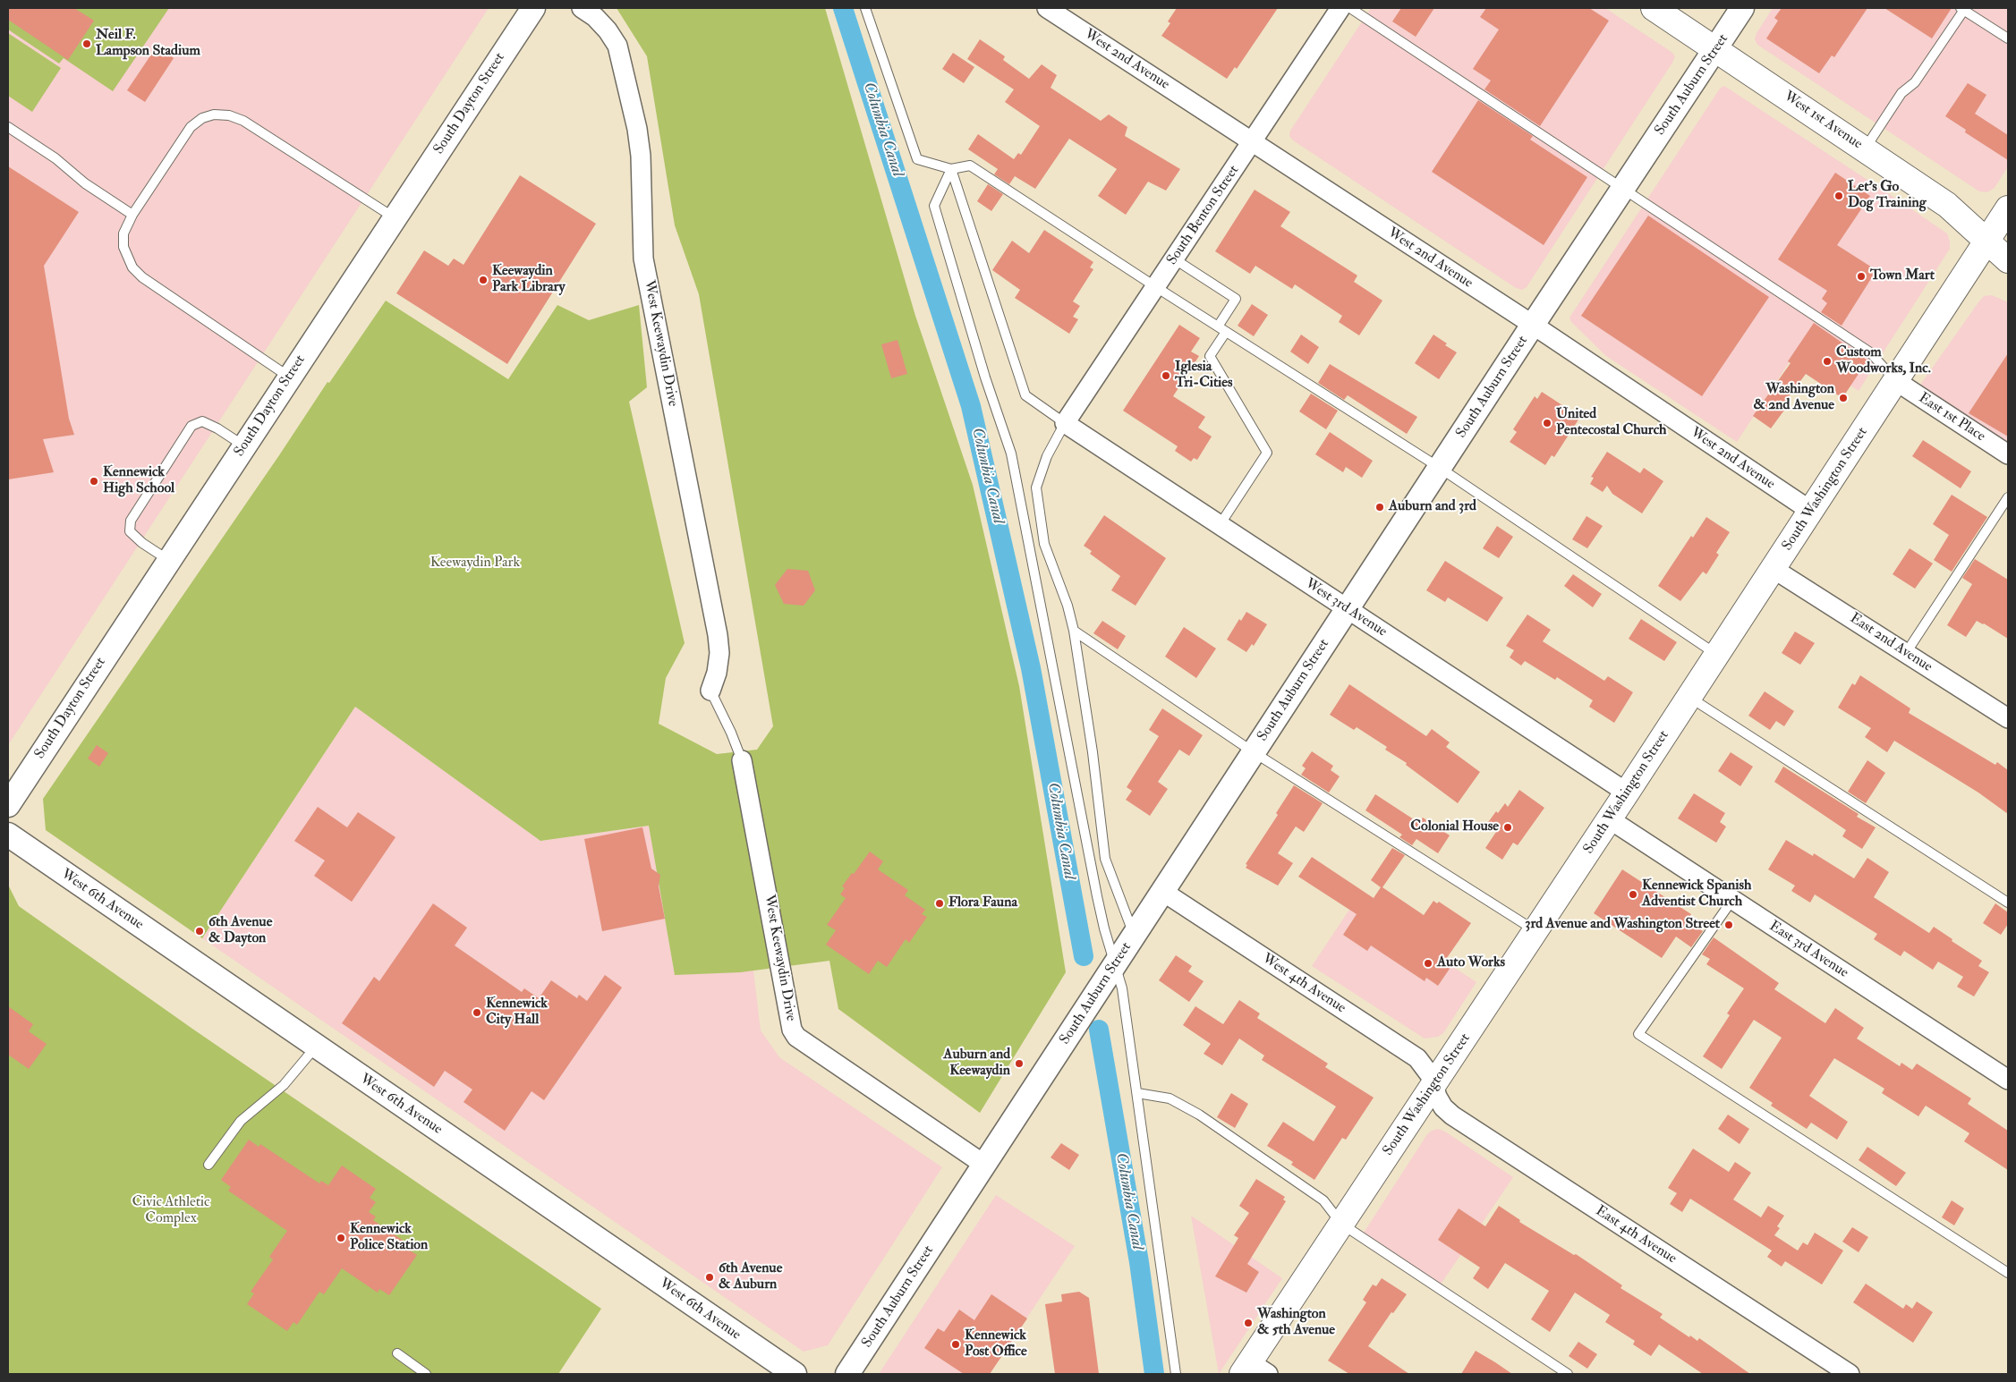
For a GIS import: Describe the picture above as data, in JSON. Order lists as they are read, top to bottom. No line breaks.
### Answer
{"streets":{"main road":["West 1st Avenue","South Washington Street"],"street":["West 2nd Avenue","South Auburn Street","South Dayton Street","South Benton Street","West Keewaydin Drive","East 1st Place","West 3rd Avenue","East 2nd Avenue","West 6th Avenue","East 3rd Avenue","West 4th Avenue","East 4th Avenue"]},"crossings":[["West 2nd Avenue","South Auburn Street"],["West 2nd Avenue","South Benton Street"],["West 2nd Avenue","South Washington Street"],["South Auburn Street","West 1st Avenue"],["South Auburn Street","West Keewaydin Drive"],["South Auburn Street","West 3rd Avenue"],["South Auburn Street","West 4th Avenue"],["West 1st Avenue","South Washington Street"],["South Benton Street","West 3rd Avenue"],["East 1st Place","South Washington Street"],["South Washington Street","West 3rd Avenue"],["South Washington Street","East 2nd Avenue"],["South Washington Street","East 3rd Avenue"],["South Washington Street","West 4th Avenue"],["South Washington Street","East 4th Avenue"],["West 4th Avenue","East 4th Avenue"]],"water":["Columbia Canal"],"parks":["Keewaydin Park","Civic Athletic Complex"],"places":["Neil F. Lampson Stadium","Let's Go Dog Training","Town Mart","Keewaydin Park Library","Custom Woodworks, Inc.","Iglesia Tri-Cities","Washington & 2nd Avenue","United Pentecostal Church","Kennewick High School","Auburn and 3rd","Colonial House","Kennewick Spanish Adventist Church","Flora Fauna","3rd Avenue and Washington Street","6th Avenue & Dayton","Auto Works","Kennewick City Hall","Auburn and Keewaydin","Kennewick Police Station","6th Avenue & Auburn","Washington & 5th Avenue","Kennewick Post Office"]}
